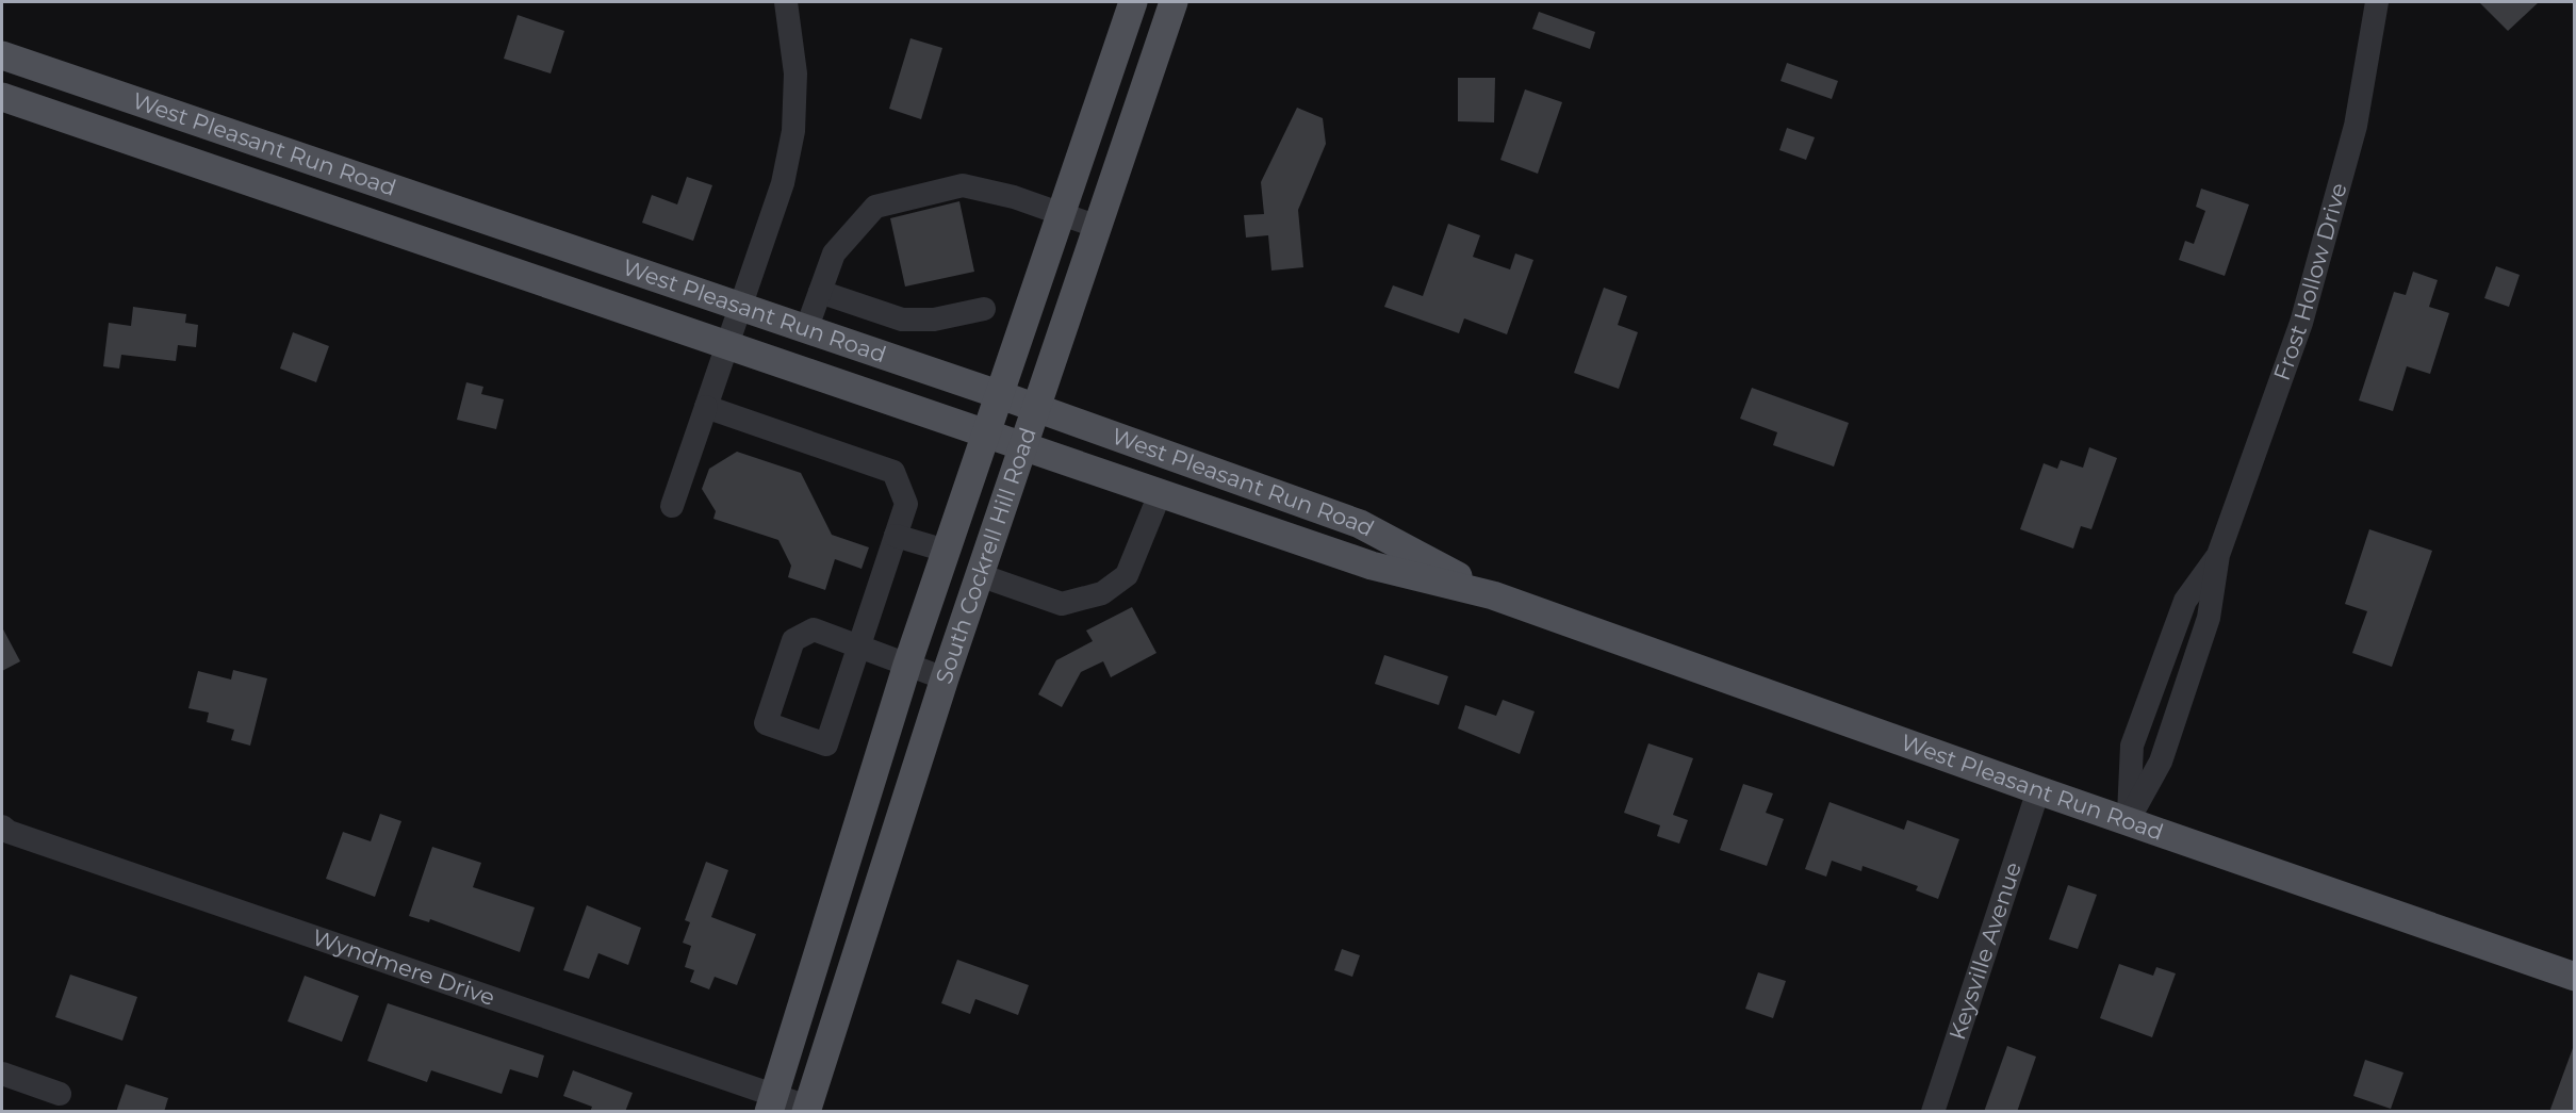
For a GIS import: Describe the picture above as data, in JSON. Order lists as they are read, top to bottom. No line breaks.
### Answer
{"streets":{"main road":["West Pleasant Run Road","South Cockrell Hill Road"],"street":["Frost Hollow Drive","Keysville Avenue","Wyndmere Drive"]},"crossings":[["West Pleasant Run Road","Frost Hollow Drive"],["West Pleasant Run Road","South Cockrell Hill Road"],["West Pleasant Run Road","Keysville Avenue"],["South Cockrell Hill Road","Wyndmere Drive"]]}
